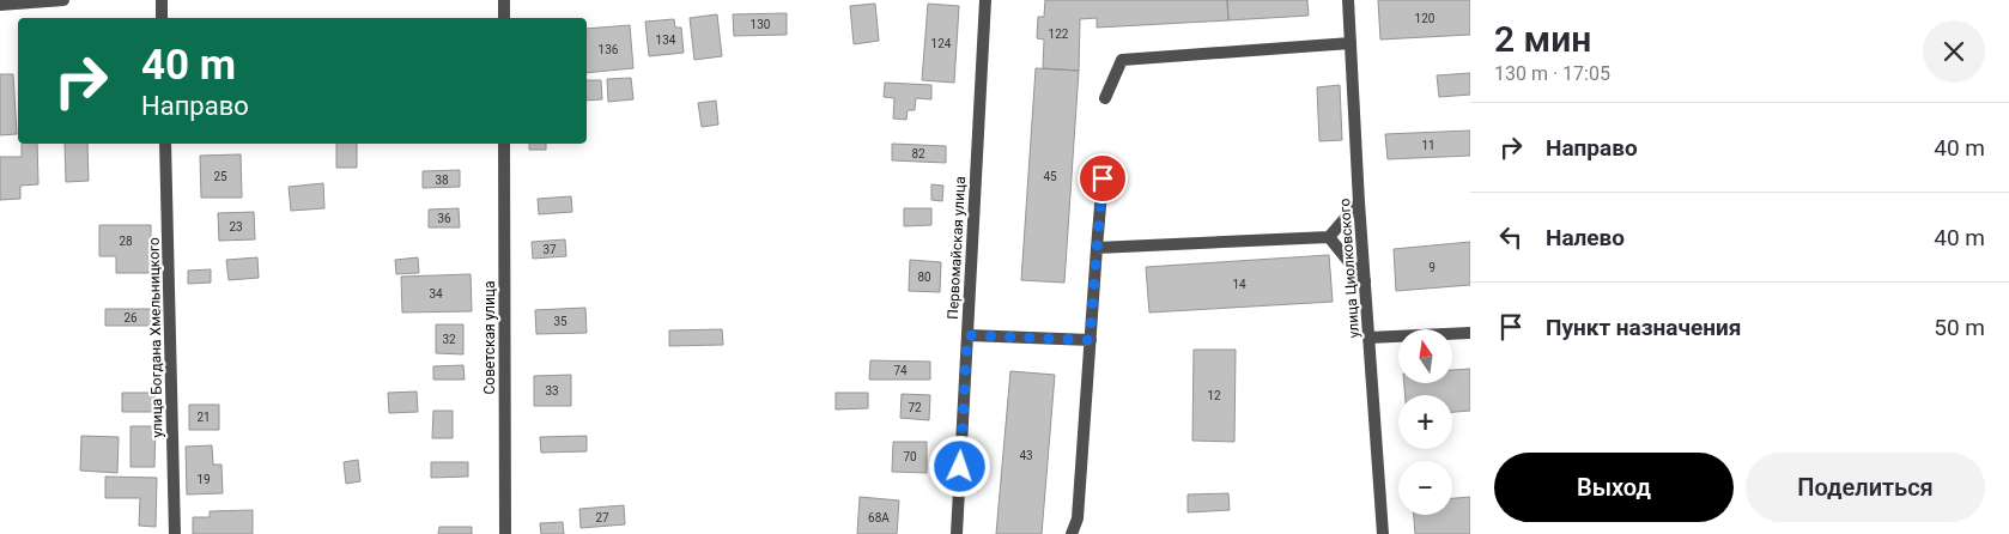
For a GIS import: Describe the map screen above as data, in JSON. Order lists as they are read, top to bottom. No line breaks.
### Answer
{"streets":{"street":["Первомайская улица","улица Циолковского","улица Богдана Хмельницкого","Советская улица"]},"house_numbers":["120","130","122","134","124","136","11","82","25","45","38","36","23","28","37","9","80","14","34","26","35","32","74","33","12","72","21","43","70","19","27","68А"],"north":"top","page":{"heading":["2 мин","130 m · 17:05"],"turn":["40 m","Направо"],"list":[{"name":"Направо","value":"40 m"},{"name":"Налево","value":"40 m"},{"name":"Пункт назначения","value":"50 m"}],"map_buttons":["+","−"],"buttons":["Выход","Поделиться"]}}
